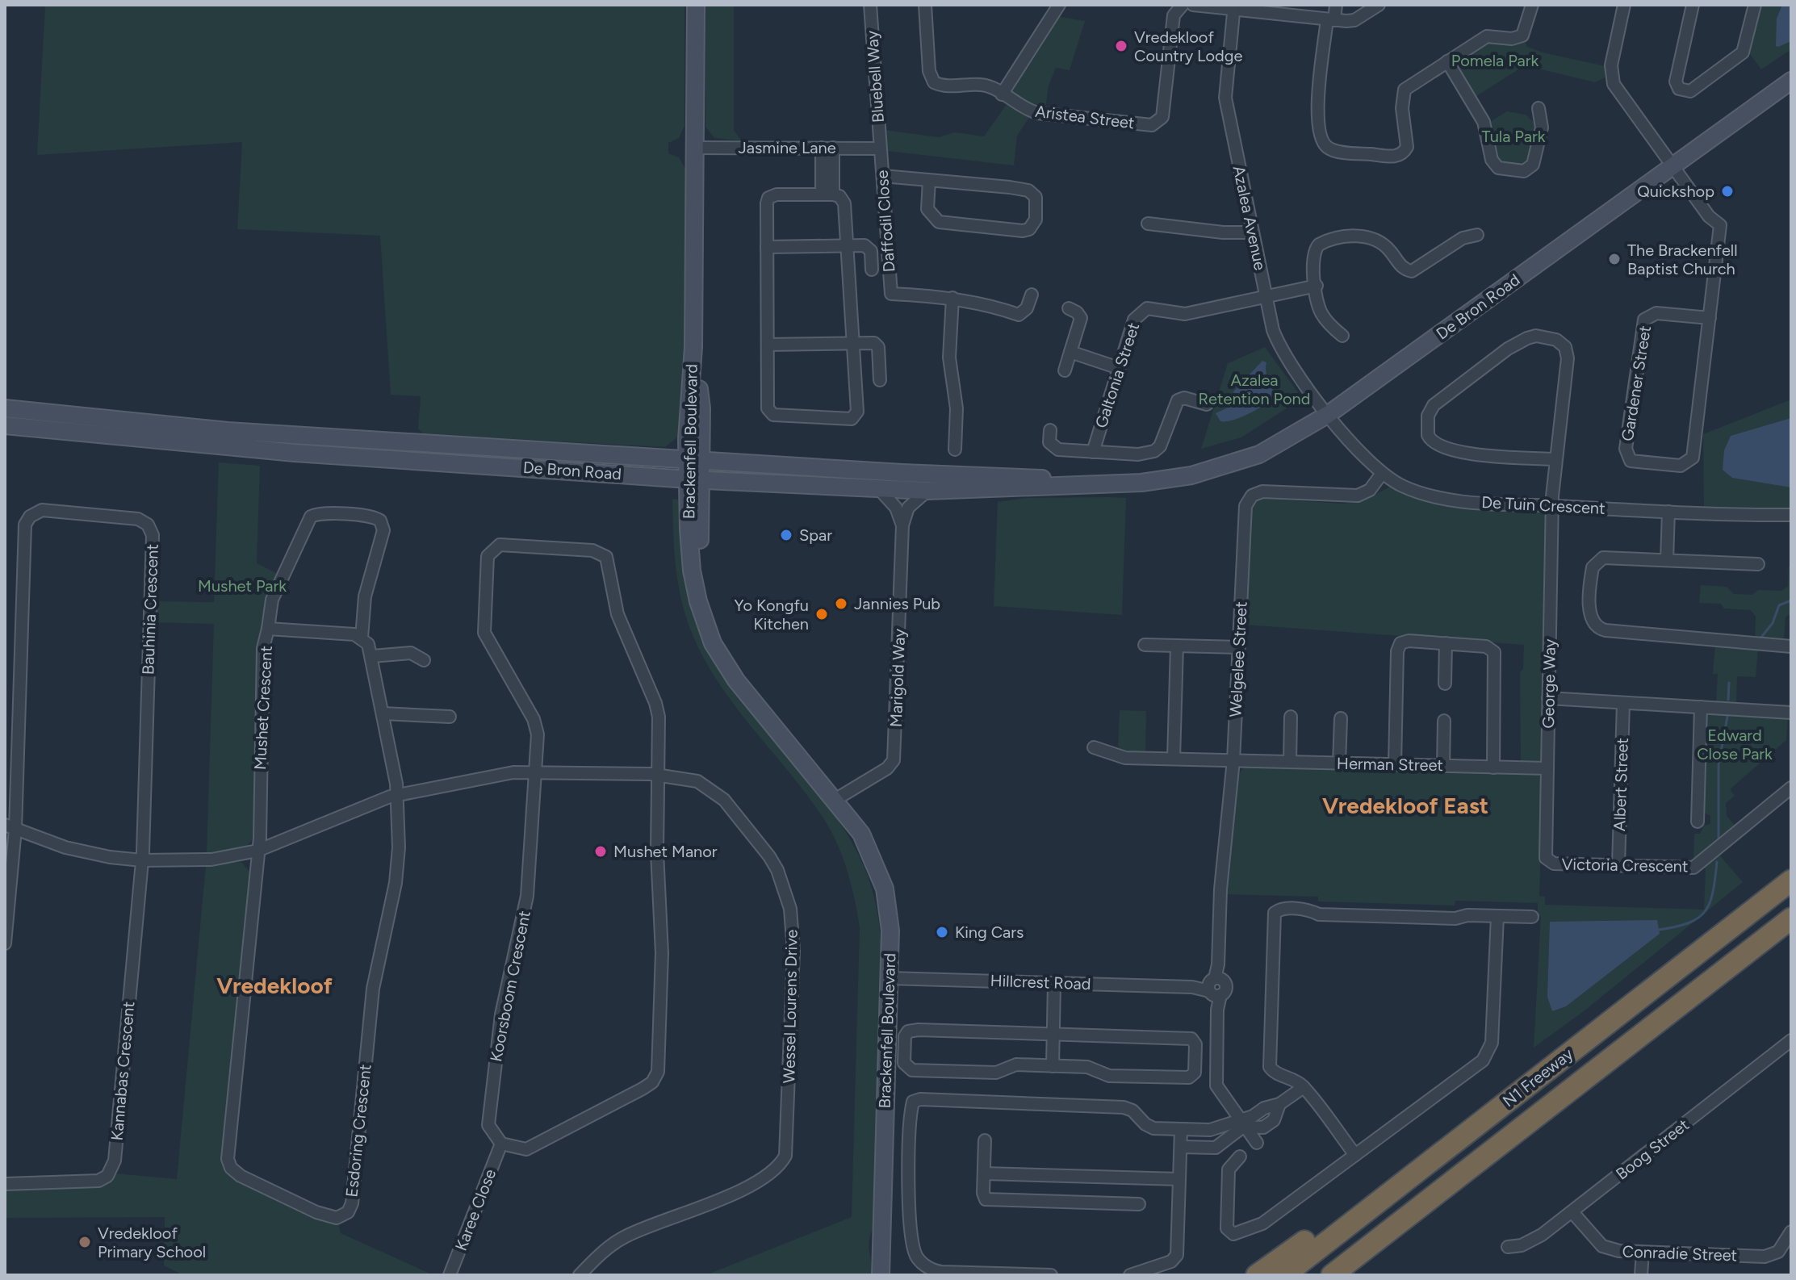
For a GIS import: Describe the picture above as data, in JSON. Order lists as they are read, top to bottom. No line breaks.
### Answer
{"streets":{"highway":["N1 Freeway"],"street":["Bluebell Way","Aristea Street","Jasmine Lane","Azalea Avenue","Daffodil Close","De Bron Road","Galtonia Street","Gardener Street","Brackenfell Boulevard","De Tuin Crescent","Bauhinia Crescent","Welgelee Street","Marigold Way","George Way","Mushet Crescent","Herman Street","Albert Street","Victoria Crescent","Hillcrest Road","Koorsboom Crescent","Wessel Lourens Drive","Kannabas Crescent","Esdoring Crescent","Boog Street","Karee Close","Conradie Street"]},"crossings":[["Bluebell Way","Jasmine Lane"],["Bluebell Way","Daffodil Close"],["Jasmine Lane","Daffodil Close"],["Jasmine Lane","Brackenfell Boulevard"],["Azalea Avenue","De Bron Road"],["Azalea Avenue","Galtonia Street"],["Azalea Avenue","De Tuin Crescent"],["De Bron Road","Gardener Street"],["De Bron Road","Brackenfell Boulevard"],["De Bron Road","De Tuin Crescent"],["De Bron Road","Marigold Way"],["Brackenfell Boulevard","Marigold Way"],["Brackenfell Boulevard","Hillcrest Road"],["De Tuin Crescent","Welgelee Street"],["De Tuin Crescent","George Way"],["Bauhinia Crescent","Wessel Lourens Drive"],["Bauhinia Crescent","Kannabas Crescent"],["Welgelee Street","Herman Street"],["Welgelee Street","Hillcrest Road"],["George Way","Herman Street"],["George Way","Victoria Crescent"],["Mushet Crescent","Wessel Lourens Drive"],["Mushet Crescent","Esdoring Crescent"],["Albert Street","Victoria Crescent"],["Koorsboom Crescent","Wessel Lourens Drive"],["Koorsboom Crescent","Karee Close"],["Wessel Lourens Drive","Kannabas Crescent"],["Wessel Lourens Drive","Esdoring Crescent"],["Boog Street","Conradie Street"]],"districts":["Vredekloof East","Vredekloof"],"parks":["Pomela Park","Tula Park","Azalea Retention Pond","Mushet Park","Edward Close Park"],"places":["Vredekloof Country Lodge","Quickshop","The Brackenfell Baptist Church","Spar","Jannies Pub","Yo Kongfu Kitchen","Mushet Manor","King Cars","Vredekloof Primary School"]}
